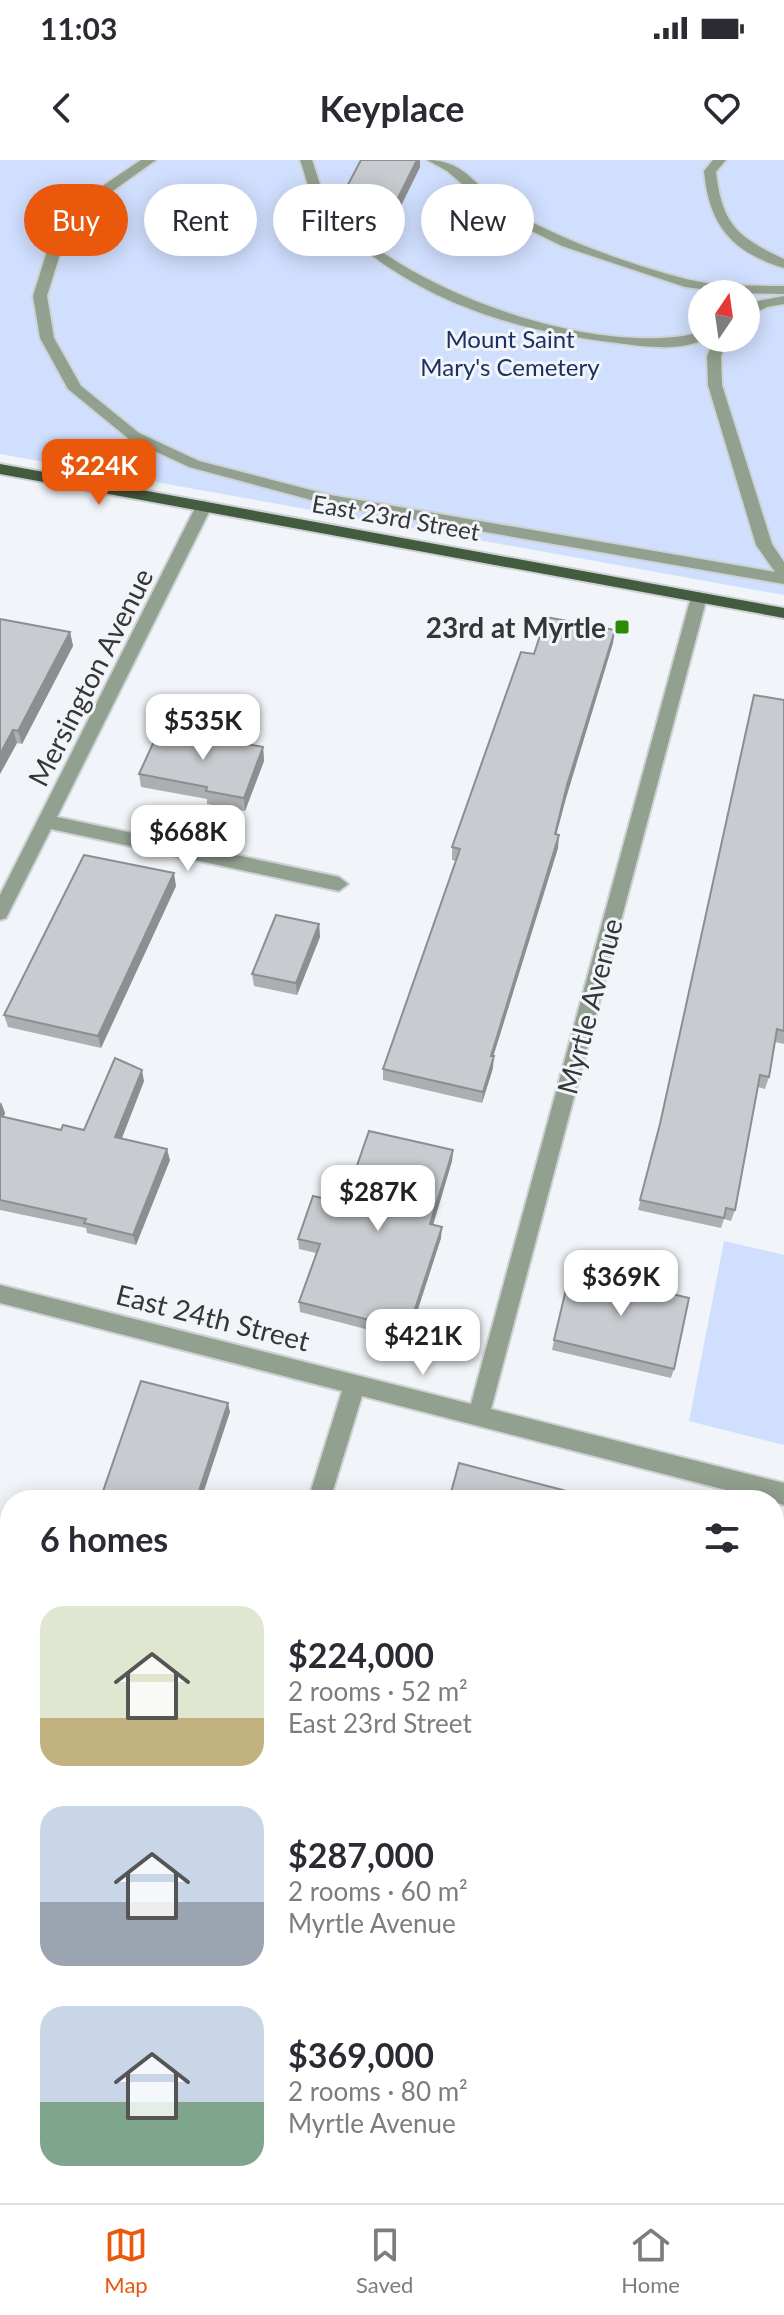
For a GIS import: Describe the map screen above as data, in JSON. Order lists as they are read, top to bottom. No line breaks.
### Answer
{"streets":{"main road":["East 23rd Street"],"street":["Mersington Avenue","Myrtle Avenue","East 24th Street"]},"crossings":[["East 23rd Street","Mersington Avenue"],["East 23rd Street","Myrtle Avenue"],["Myrtle Avenue","East 24th Street"]],"parks":["Mount Saint Mary's Cemetery"],"places":{"transit":["23rd at Myrtle"]},"north":"top","page":{"status":"11:03","header":"Keyplace","chip":["Buy","Rent","Filters","New"],"price":["$224K","$535K","$668K","$287K","$369K","$421K"],"heading":"6 homes","list":[{"name":"$224,000","note":"2 rooms · 52 m² · East 23rd Street"},{"name":"$287,000","note":"2 rooms · 60 m² · Myrtle Avenue"},{"name":"$369,000","note":"2 rooms · 80 m² · Myrtle Avenue"}],"tabs":["Map","Saved","Home"]}}
